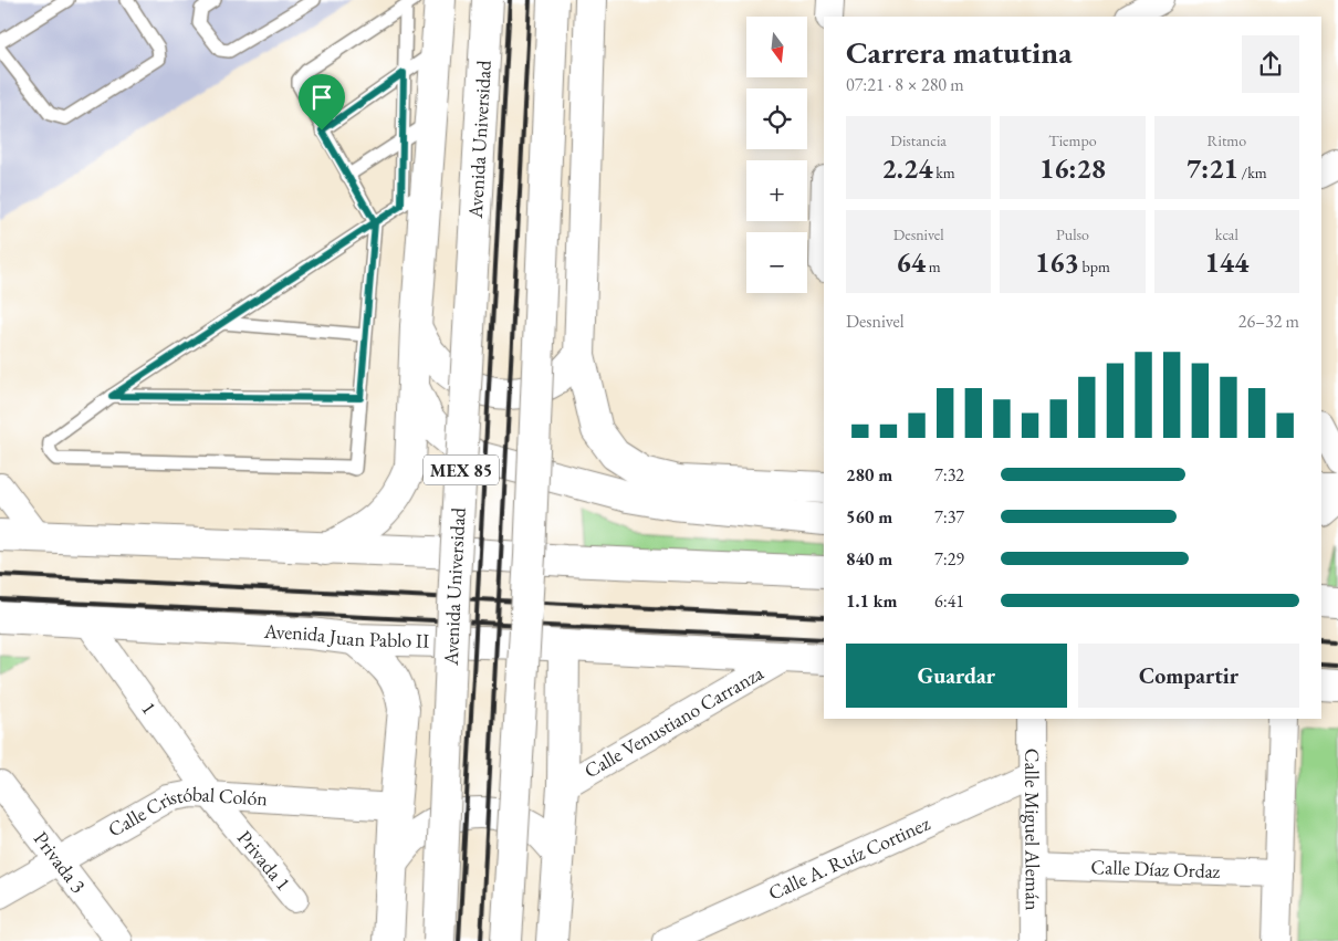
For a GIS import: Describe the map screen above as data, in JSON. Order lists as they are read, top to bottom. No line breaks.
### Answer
{"streets":{"main road":["Avenida Universidad","MEX 85","Avenida Juan Pablo II"],"street":["1","Calle Venustiano Carranza","Calle Cristóbal Colón","Calle Miguel Alemán","Calle A. Ruíz Cortinez","Privada 1","Privada 3","Calle Díaz Ordaz"]},"crossings":[["Avenida Juan Pablo II","1"],["Avenida Juan Pablo II","Calle Venustiano Carranza"],["1","Calle Cristóbal Colón"],["1","Privada 1"],["Calle Cristóbal Colón","Privada 1"],["Calle Cristóbal Colón","Privada 3"],["Calle Miguel Alemán","Calle A. Ruíz Cortinez"],["Calle Miguel Alemán","Calle Díaz Ordaz"]],"north":"bottom","page":{"map_buttons":["+","−"],"heading":["Carrera matutina","07:21 · 8 × 280 m"],"stats":[["Distancia","2.24 km"],["Tiempo","16:28"],["Ritmo","7:21 /km"],["Desnivel","64 m"],["Pulso","163 bpm"],["kcal","144"]],"chart":["Desnivel","26–32 m"],"list":[{"name":"280 m","note":"7:32"},{"name":"560 m","note":"7:37"},{"name":"840 m","note":"7:29"},{"name":"1.1 km","note":"6:41"}],"buttons":["Guardar","Compartir"]}}
